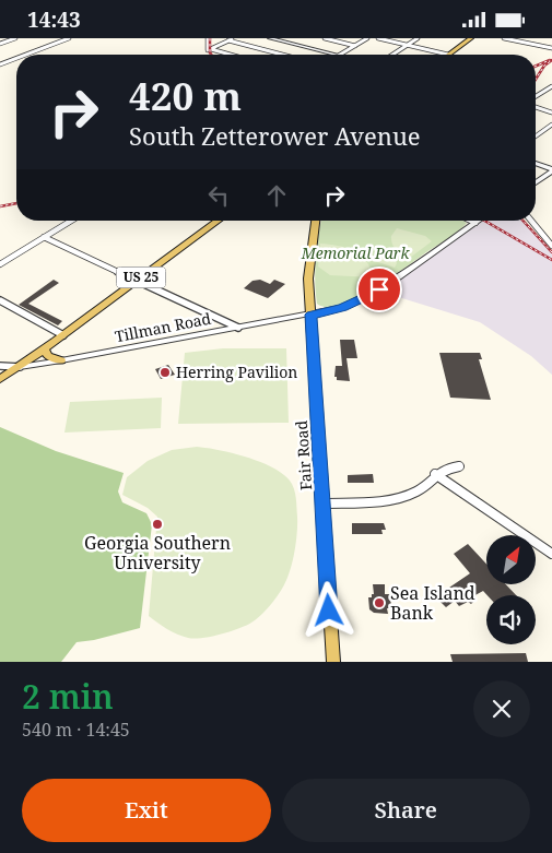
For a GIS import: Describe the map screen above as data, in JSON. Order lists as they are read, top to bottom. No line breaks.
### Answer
{"streets":{"main road":["US 25","Fair Road"],"street":["Tillman Road"]},"crossings":[["US 25","Tillman Road"],["Tillman Road","Fair Road"]],"parks":["Memorial Park"],"places":["Herring Pavilion","Georgia Southern University","Sea Island Bank"],"north":"top right","page":{"status":"14:43","turn":["420 m","South Zetterower Avenue"],"heading":["2 min","540 m · 14:45"],"buttons":["Exit","Share"]}}
